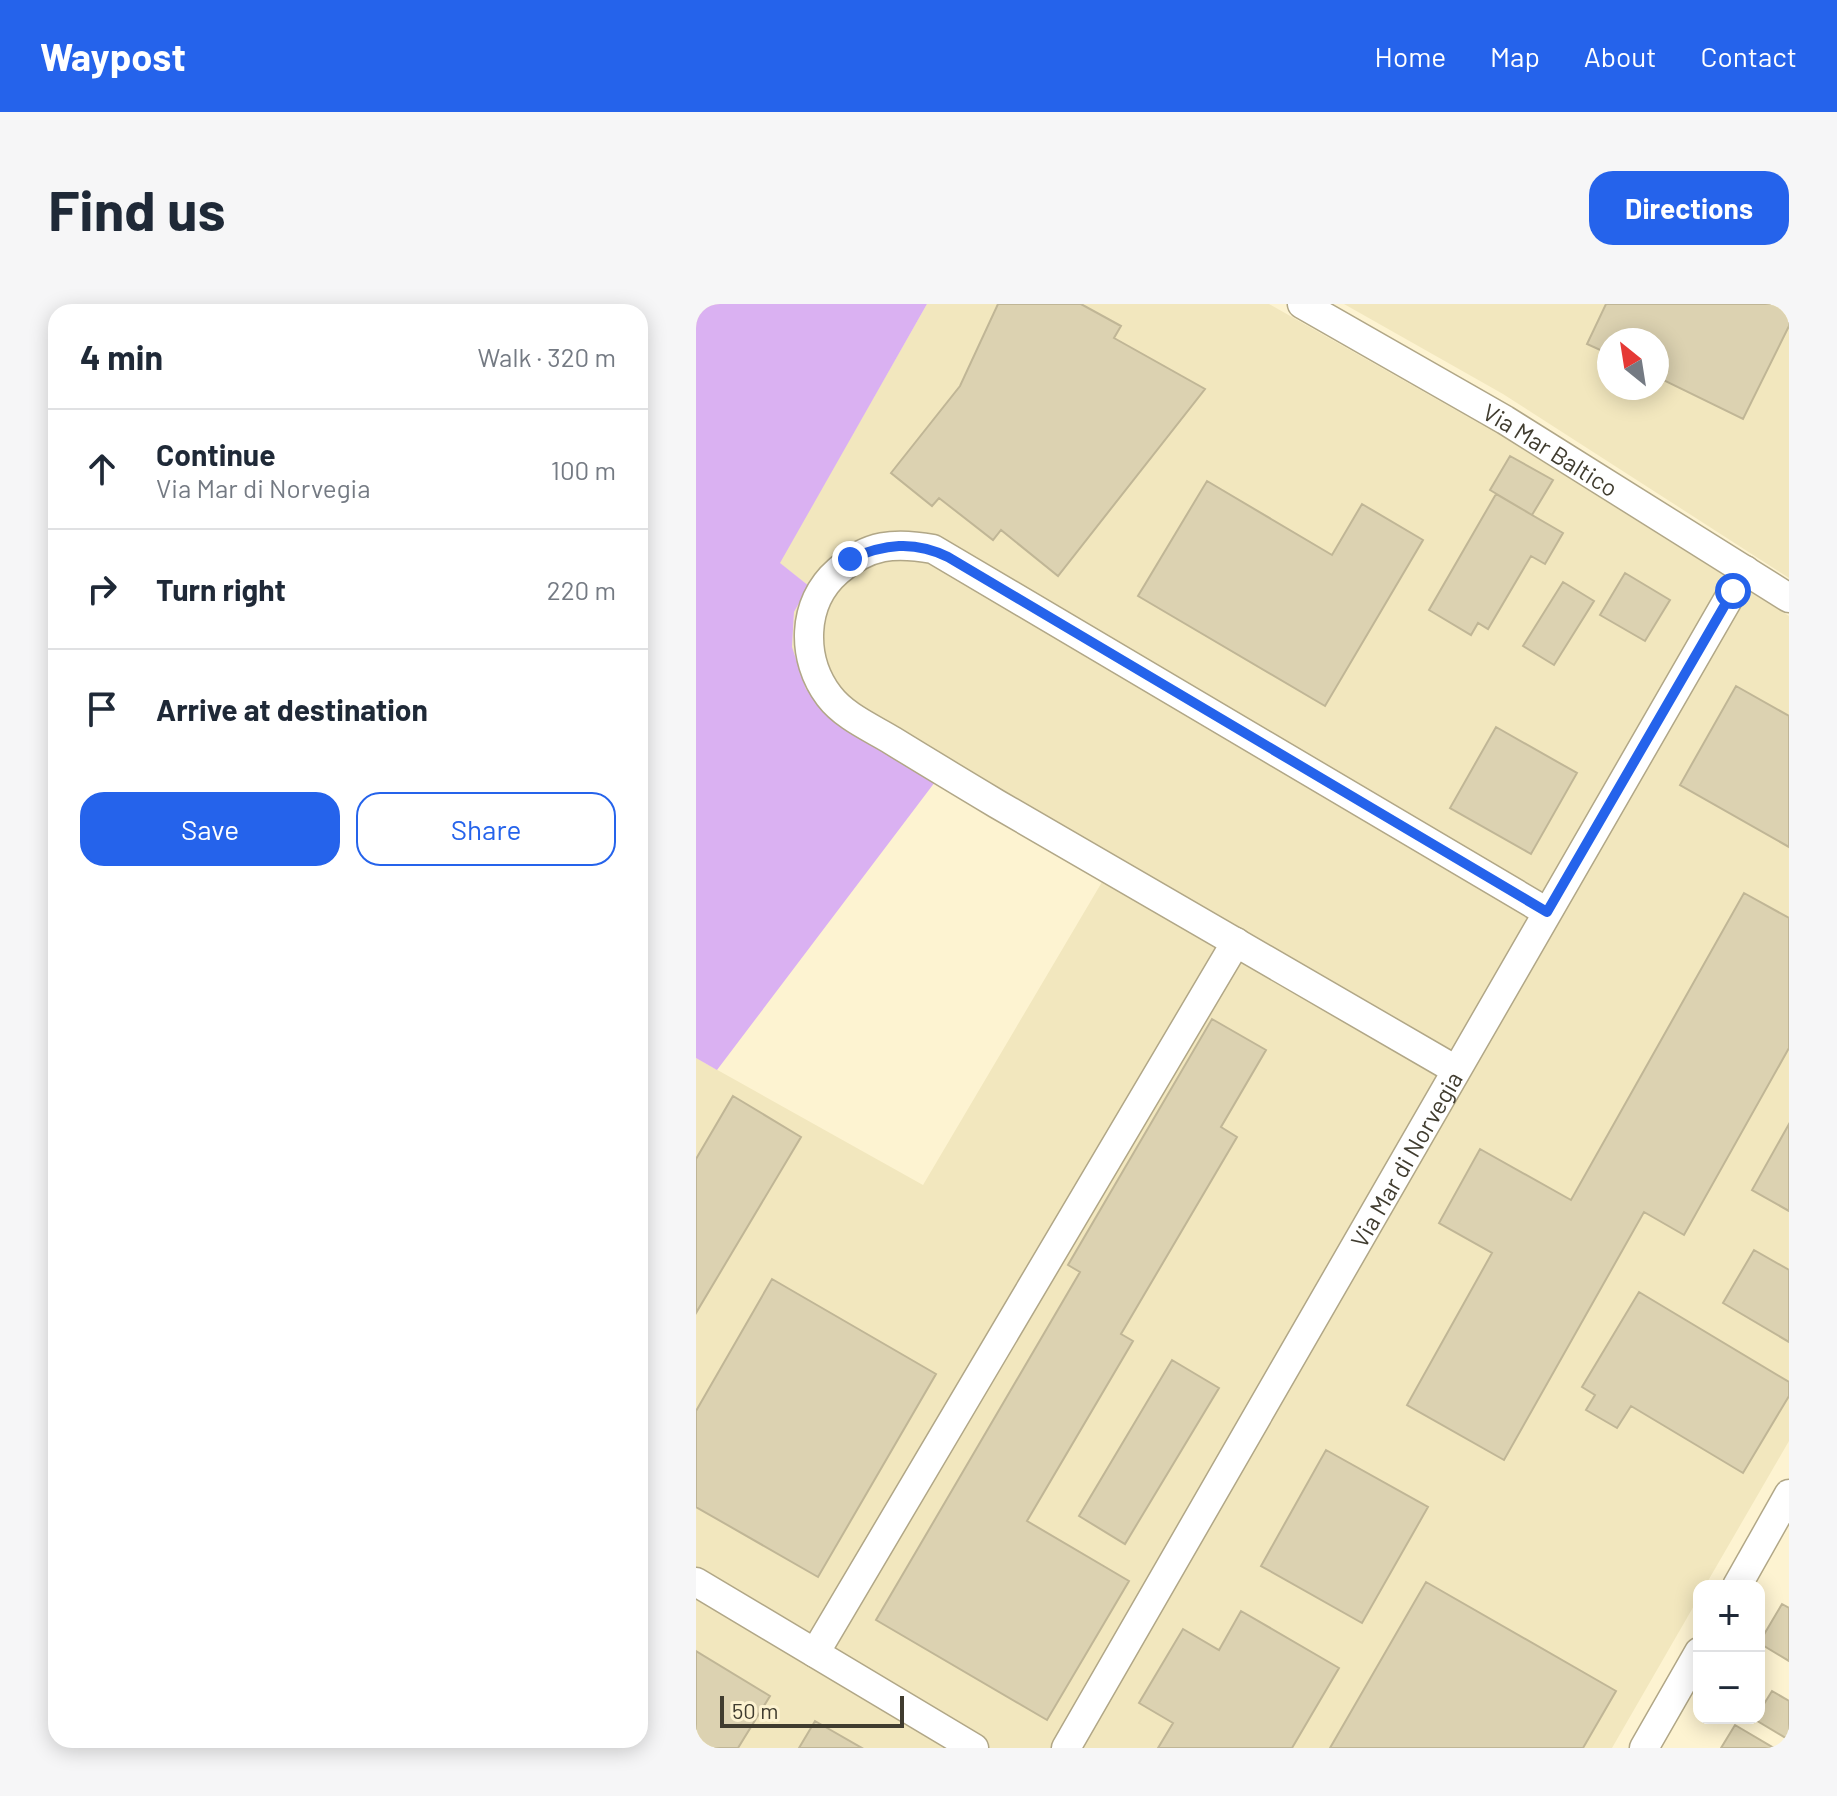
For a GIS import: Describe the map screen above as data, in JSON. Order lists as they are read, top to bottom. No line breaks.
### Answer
{"streets":{"street":["Via Mar Baltico","Via Mar di Norvegia"]},"crossings":[["Via Mar Baltico","Via Mar di Norvegia"]],"scale_bar":"50 m","north":"top left","page":{"header":"Waypost","nav":["Home","Map","About","Contact"],"buttons":["Directions",["Save","Share"]],"title":"Find us","heading":["4 min","Walk · 320 m"],"list":[["Continue","Via Mar di Norvegia","100 m"],["Turn right","220 m"],"Arrive at destination"],"map_buttons":["+","−"],"scale":"50 m"}}
